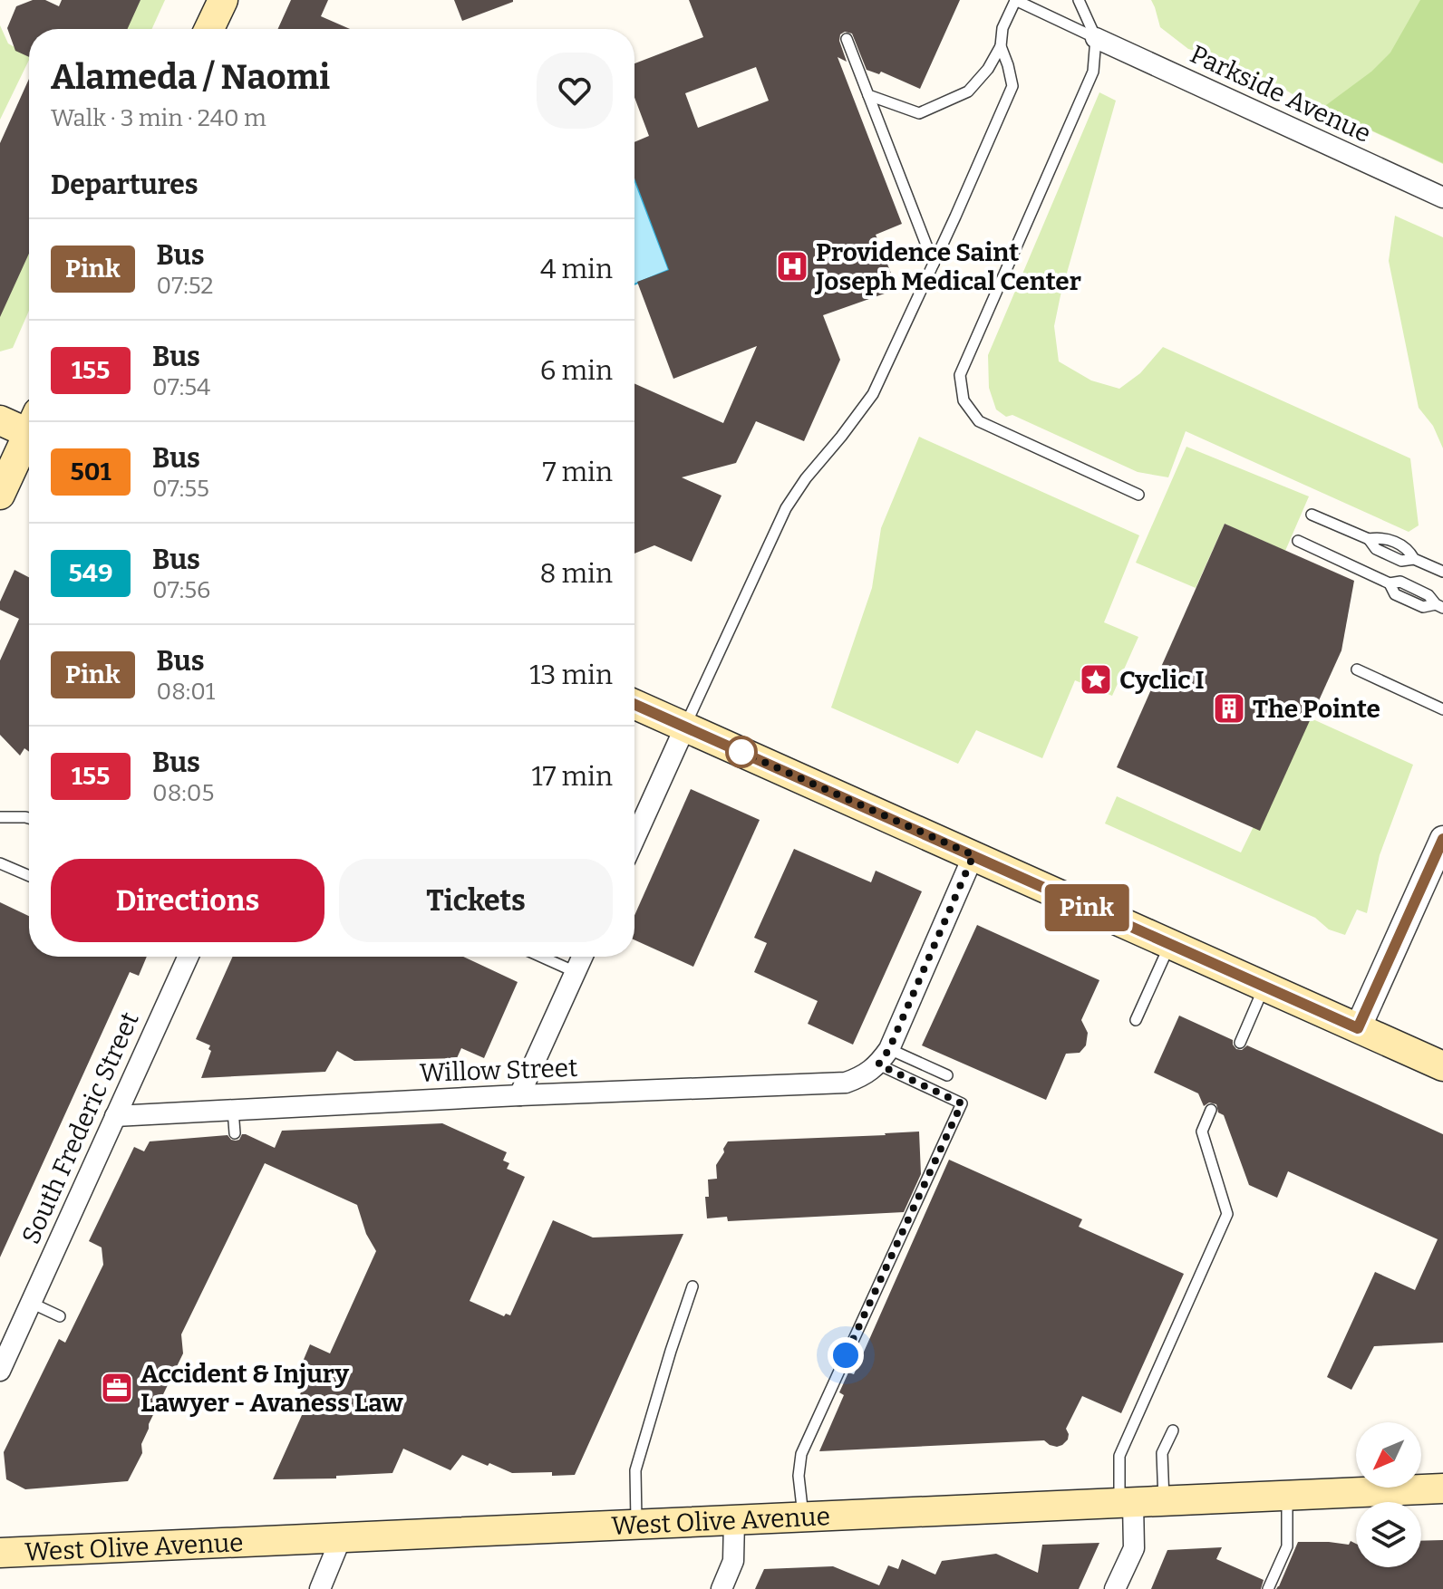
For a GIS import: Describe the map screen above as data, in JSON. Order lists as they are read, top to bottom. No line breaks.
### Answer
{"streets":{"main road":["West Olive Avenue"],"street":["Parkside Avenue","Willow Street","South Frederic Street"]},"crossings":[["Willow Street","South Frederic Street"]],"places":{"hospital":["Providence Saint Joseph Medical Center"],"place":["Cyclic I"],"building":["The Pointe"],"office":["Accident & Injury Lawyer - Avaness Law"]},"lines":["bus line Pink"],"north":"bottom left","page":{"on_map":"Pink","heading":[["Alameda / Naomi","Walk · 3 min · 240 m"],"Departures"],"list":[{"mark":"Pink","name":"Bus","note":"07:52","value":"4 min"},{"mark":"155","name":"Bus","note":"07:54","value":"6 min"},{"mark":"501","name":"Bus","note":"07:55","value":"7 min"},{"mark":"549","name":"Bus","note":"07:56","value":"8 min"},{"mark":"Pink","name":"Bus","note":"08:01","value":"13 min"},{"mark":"155","name":"Bus","note":"08:05","value":"17 min"}],"buttons":["Directions","Tickets"]}}
